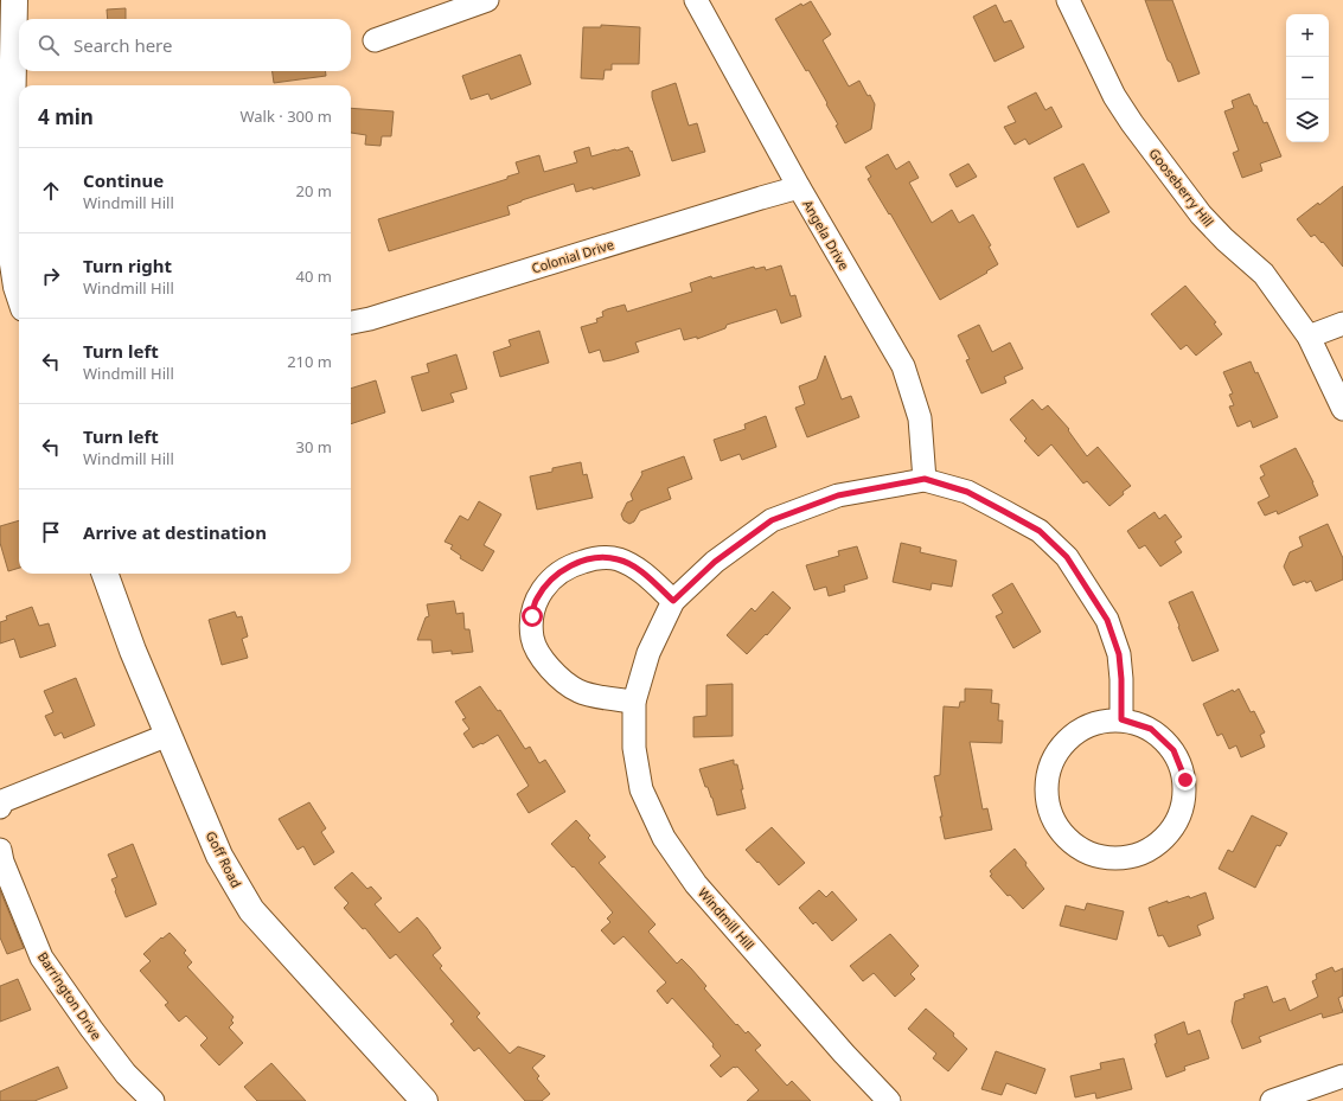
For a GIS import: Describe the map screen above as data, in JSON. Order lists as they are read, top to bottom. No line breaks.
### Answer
{"streets":{"street":["Gooseberry Hill","Angela Drive","Colonial Drive","Goff Road","Windmill Hill","Barrington Drive"]},"crossings":[["Angela Drive","Colonial Drive"],["Angela Drive","Windmill Hill"]],"page":{"map_buttons":["+","−"],"search":"Search here","heading":["4 min","Walk · 300 m"],"list":[["Continue","Windmill Hill","20 m"],["Turn right","Windmill Hill","40 m"],["Turn left","Windmill Hill","210 m"],["Turn left","Windmill Hill","30 m"],"Arrive at destination"]}}
